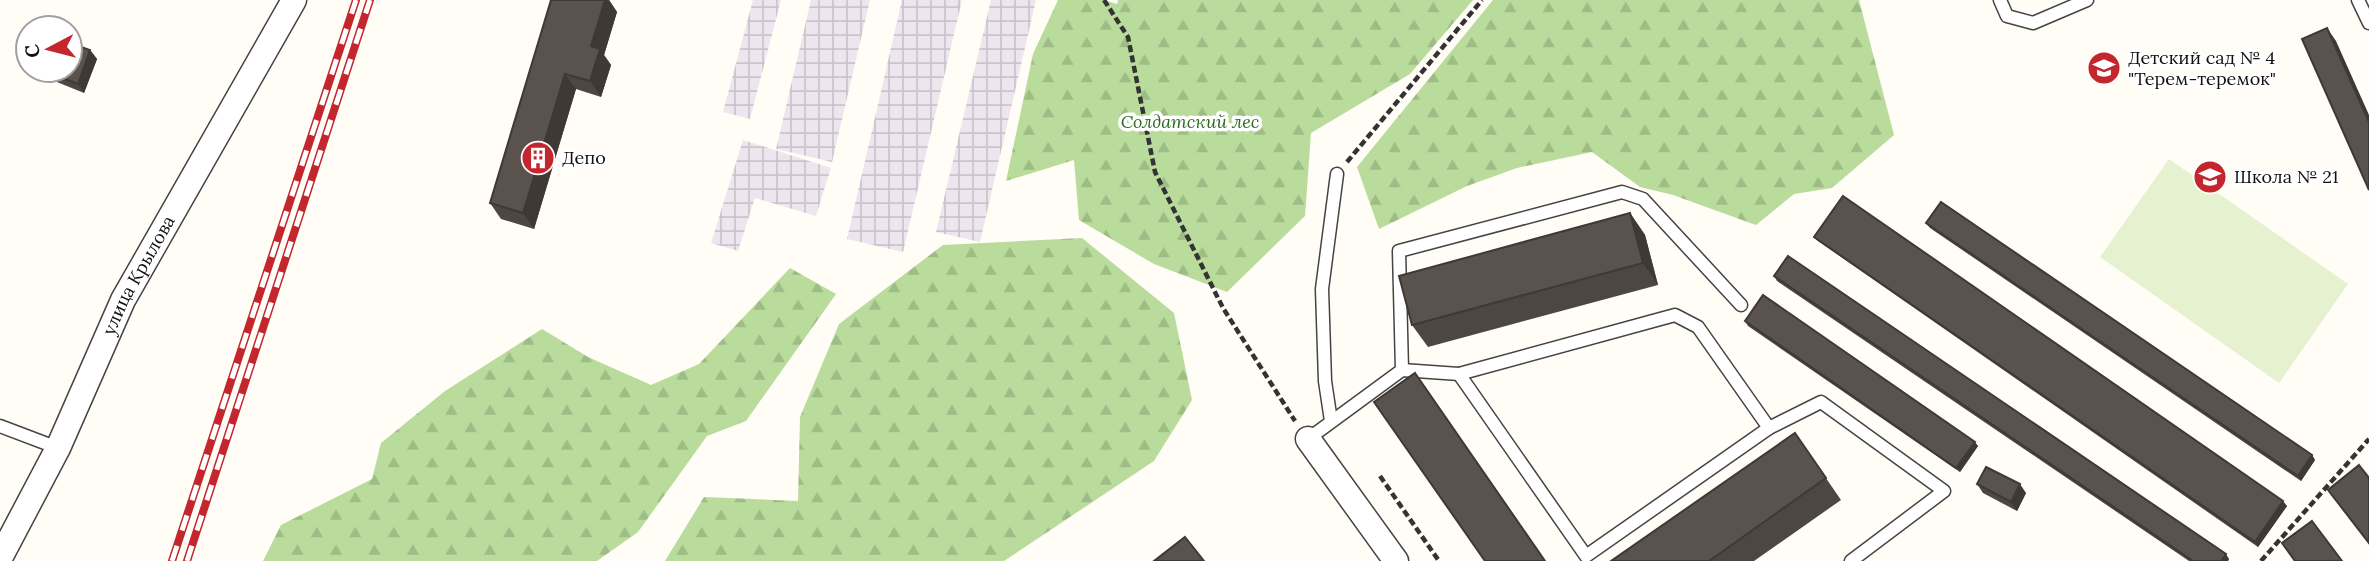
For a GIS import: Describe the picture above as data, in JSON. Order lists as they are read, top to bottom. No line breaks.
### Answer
{"streets":{"street":["улица Крылова"]},"parks":["Солдатский лес"],"places":{"school or university":["Детский сад № 4 \"Терем-теремок\"","Школа № 21"],"building":["Депо"]},"north":"left"}
